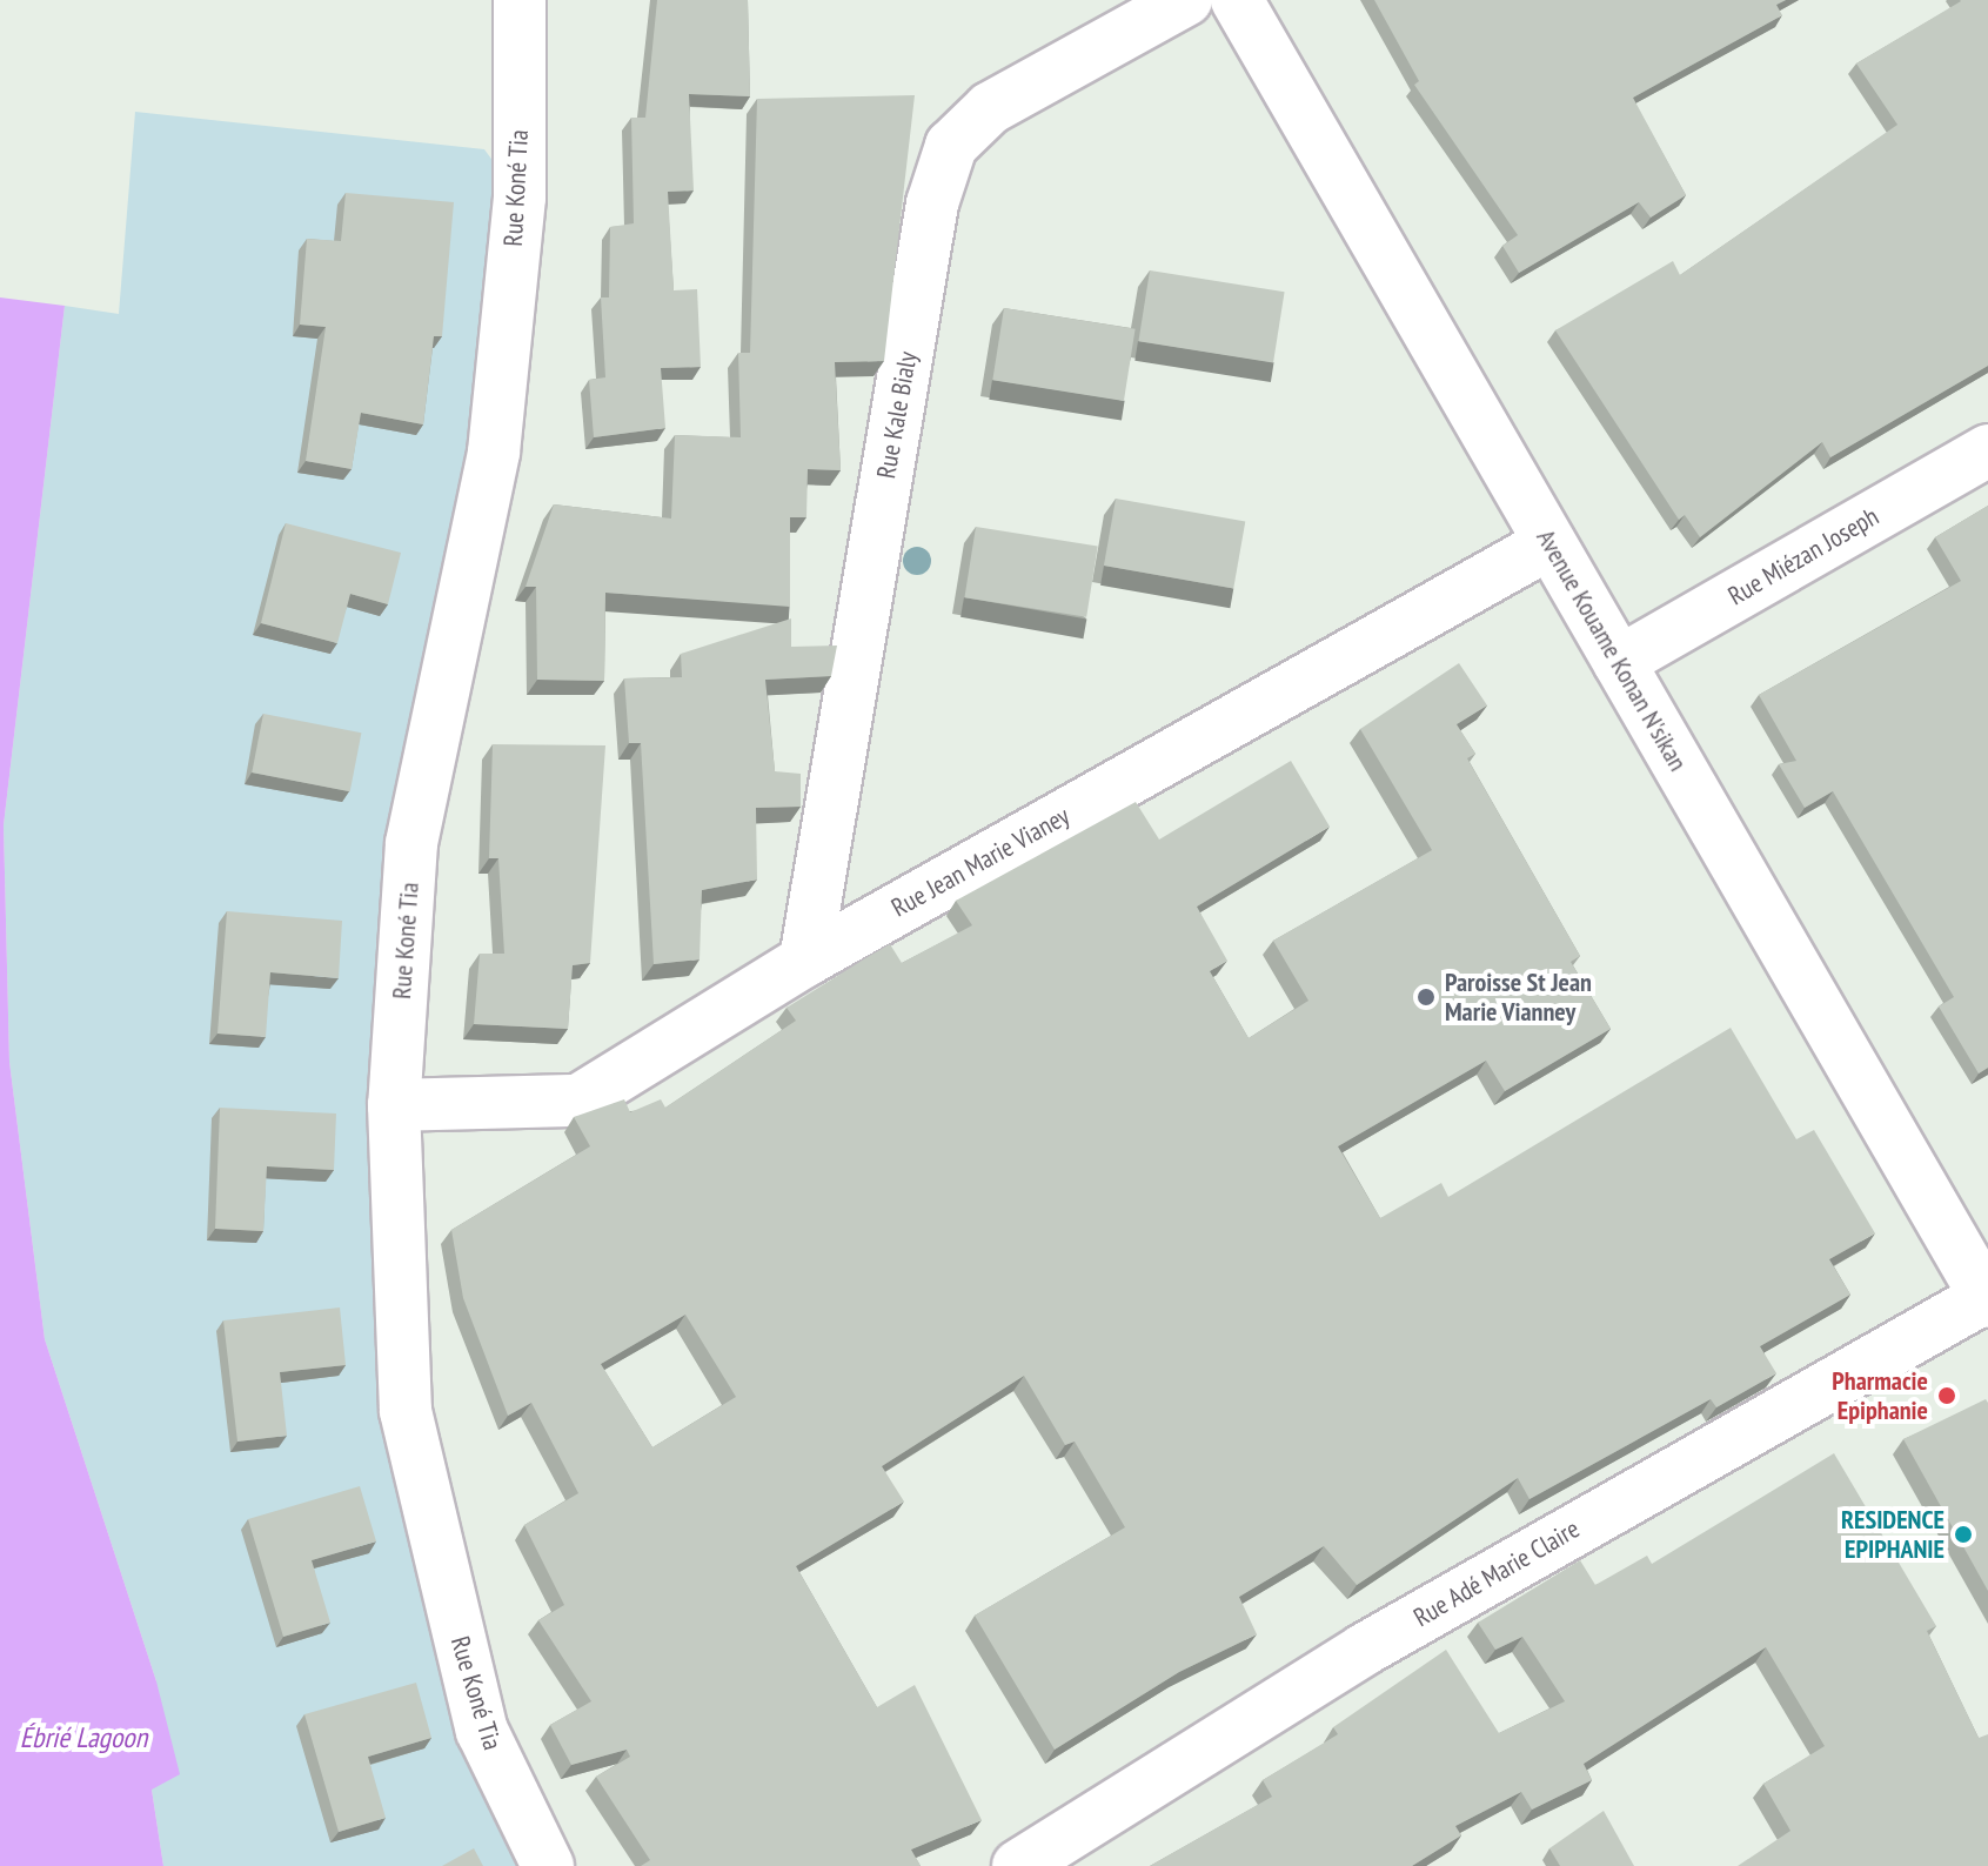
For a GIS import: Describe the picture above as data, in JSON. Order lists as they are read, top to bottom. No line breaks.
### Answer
{"streets":{"street":["Rue Koné Tia","Rue Kale Bialy","Rue Miézan Joseph","Avenue Kouame Konan N'sikan","Rue Jean Marie Vianey","Rue Adé Marie Claire"]},"crossings":[["Rue Koné Tia","Rue Jean Marie Vianey"],["Rue Kale Bialy","Rue Jean Marie Vianey"],["Rue Miézan Joseph","Avenue Kouame Konan N'sikan"],["Avenue Kouame Konan N'sikan","Rue Jean Marie Vianey"],["Avenue Kouame Konan N'sikan","Rue Adé Marie Claire"]],"water":["Ébrié Lagoon"],"places":["Paroisse St Jean Marie Vianney","Pharmacie Epiphanie","RESIDENCE EPIPHANIE"]}
